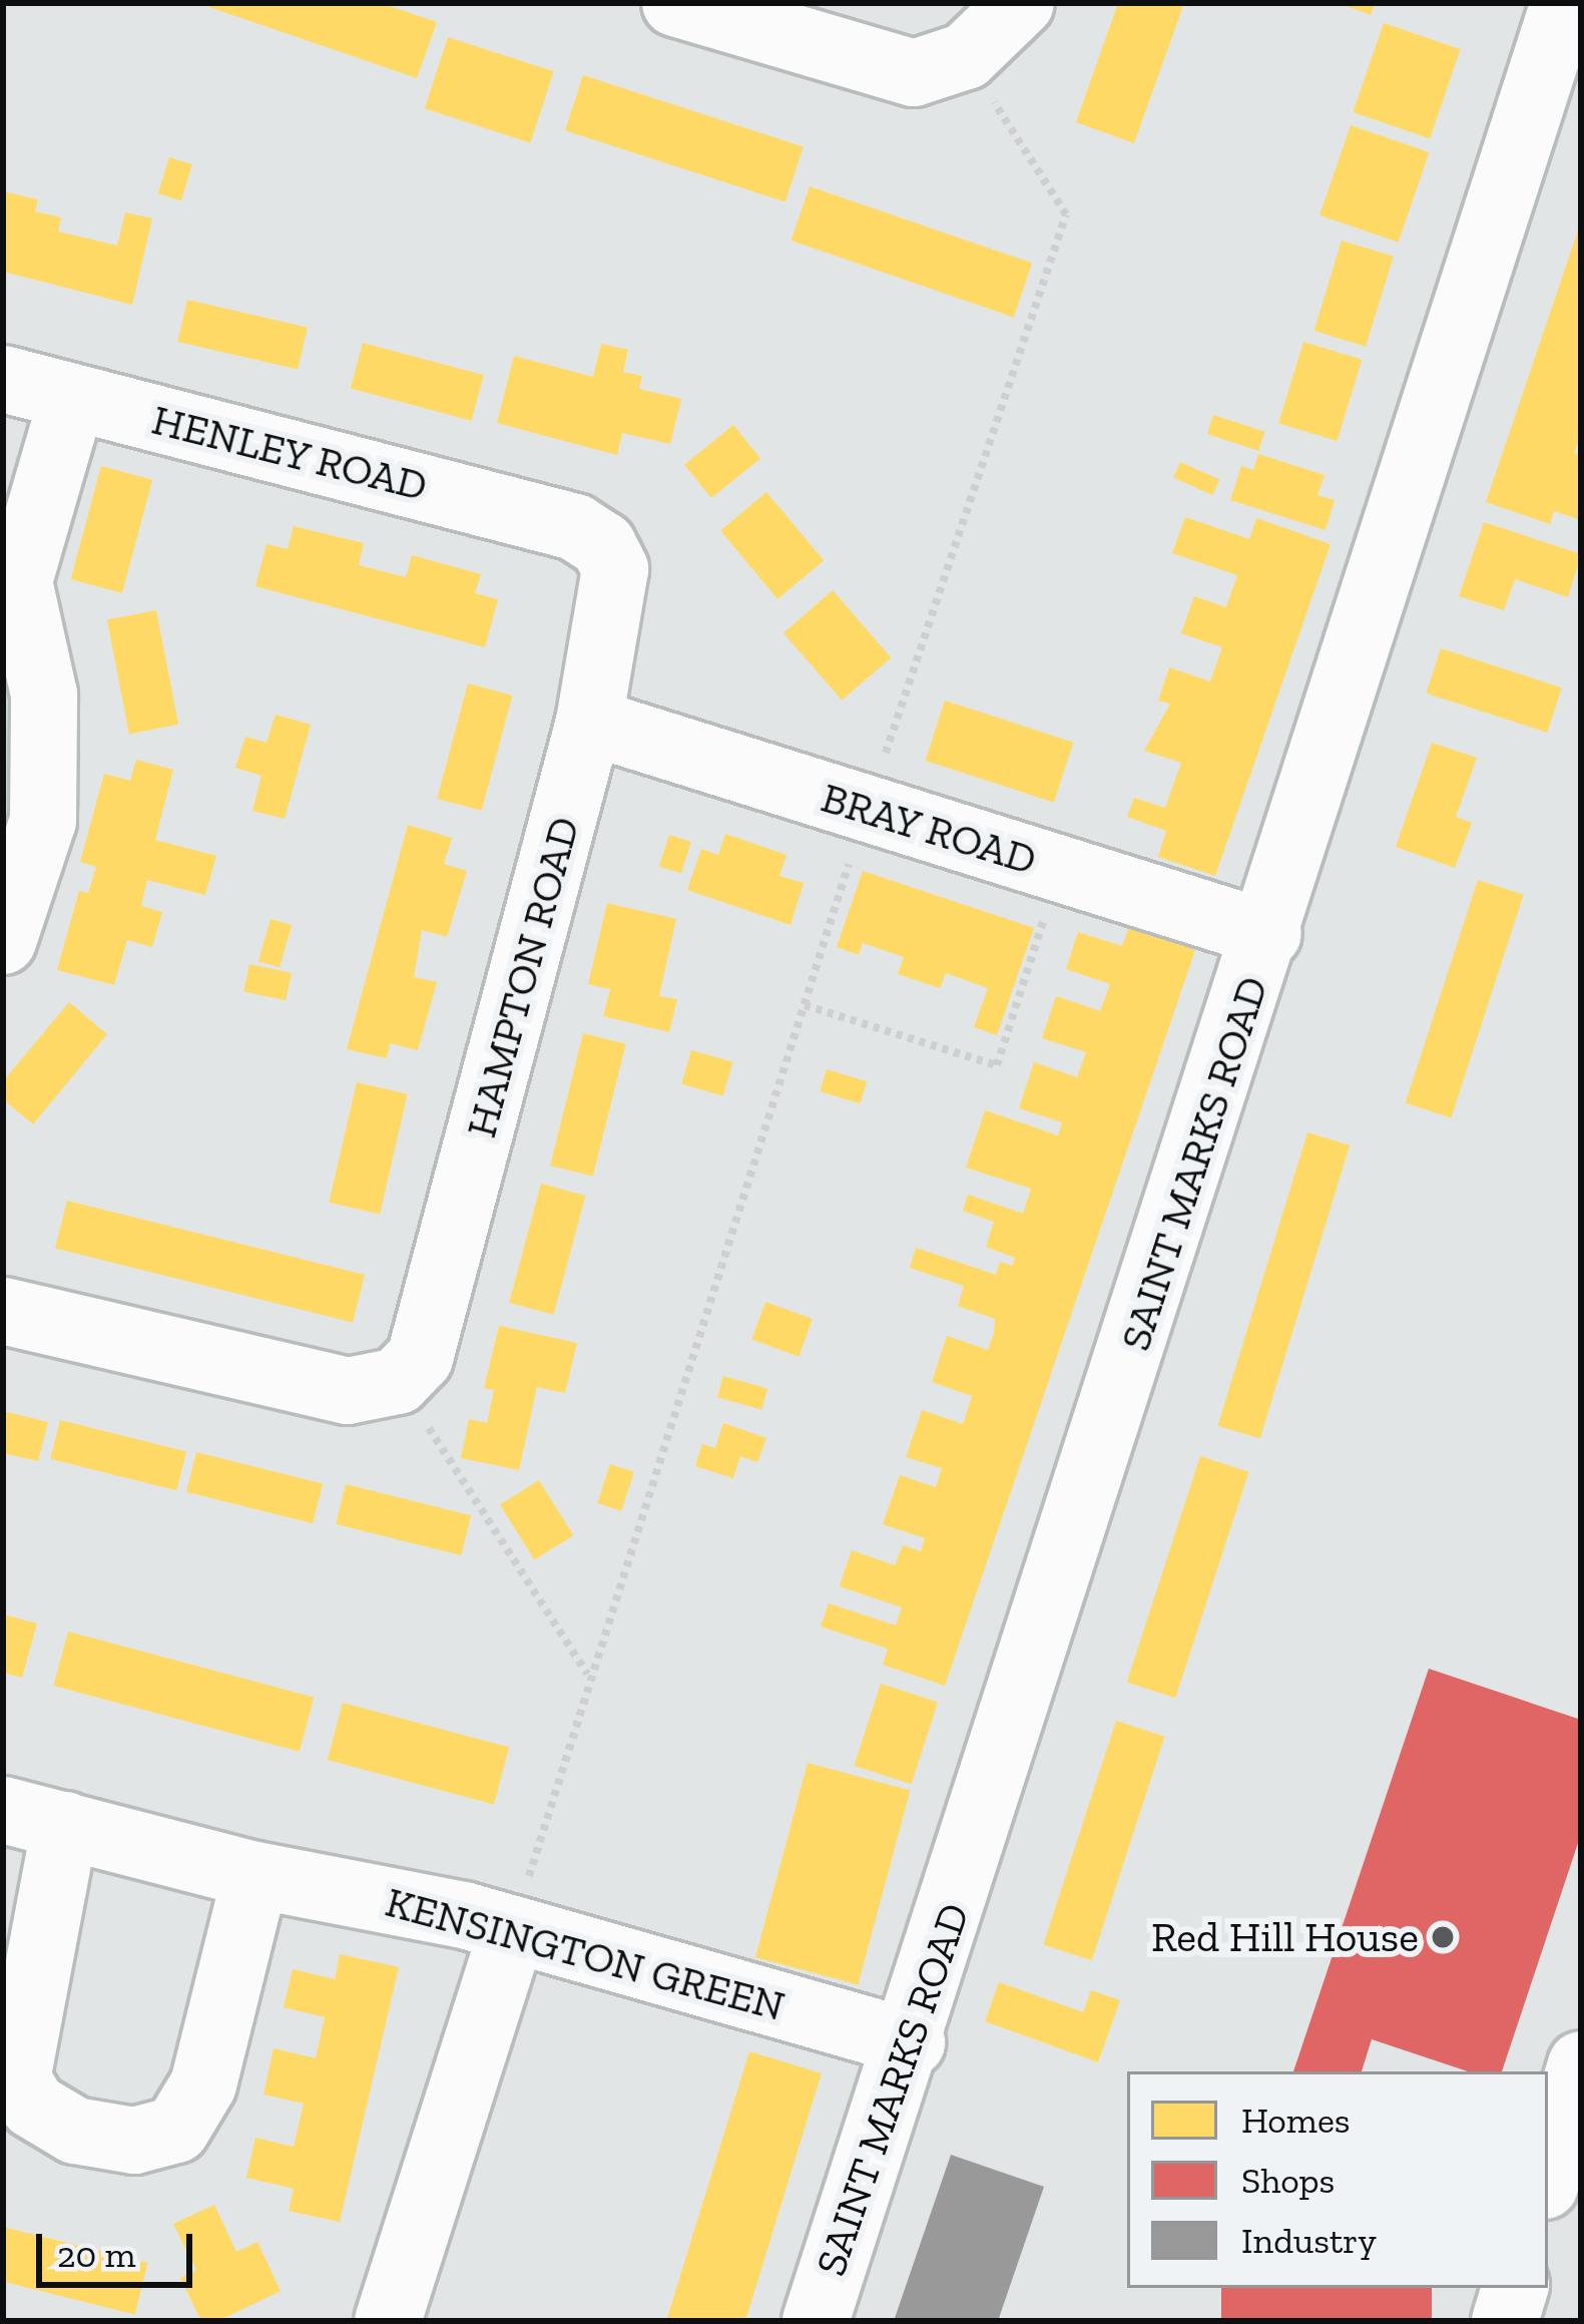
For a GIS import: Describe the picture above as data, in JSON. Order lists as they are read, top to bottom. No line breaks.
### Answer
{"streets":{"street":["HENLEY ROAD","BRAY ROAD","HAMPTON ROAD","SAINT MARKS ROAD","KENSINGTON GREEN"]},"crossings":[["HENLEY ROAD","HAMPTON ROAD"],["BRAY ROAD","HAMPTON ROAD"],["BRAY ROAD","SAINT MARKS ROAD"],["SAINT MARKS ROAD","KENSINGTON GREEN"]],"places":["Red Hill House"],"legend":["Homes","Shops","Industry"],"scale_bar":"20 m"}
